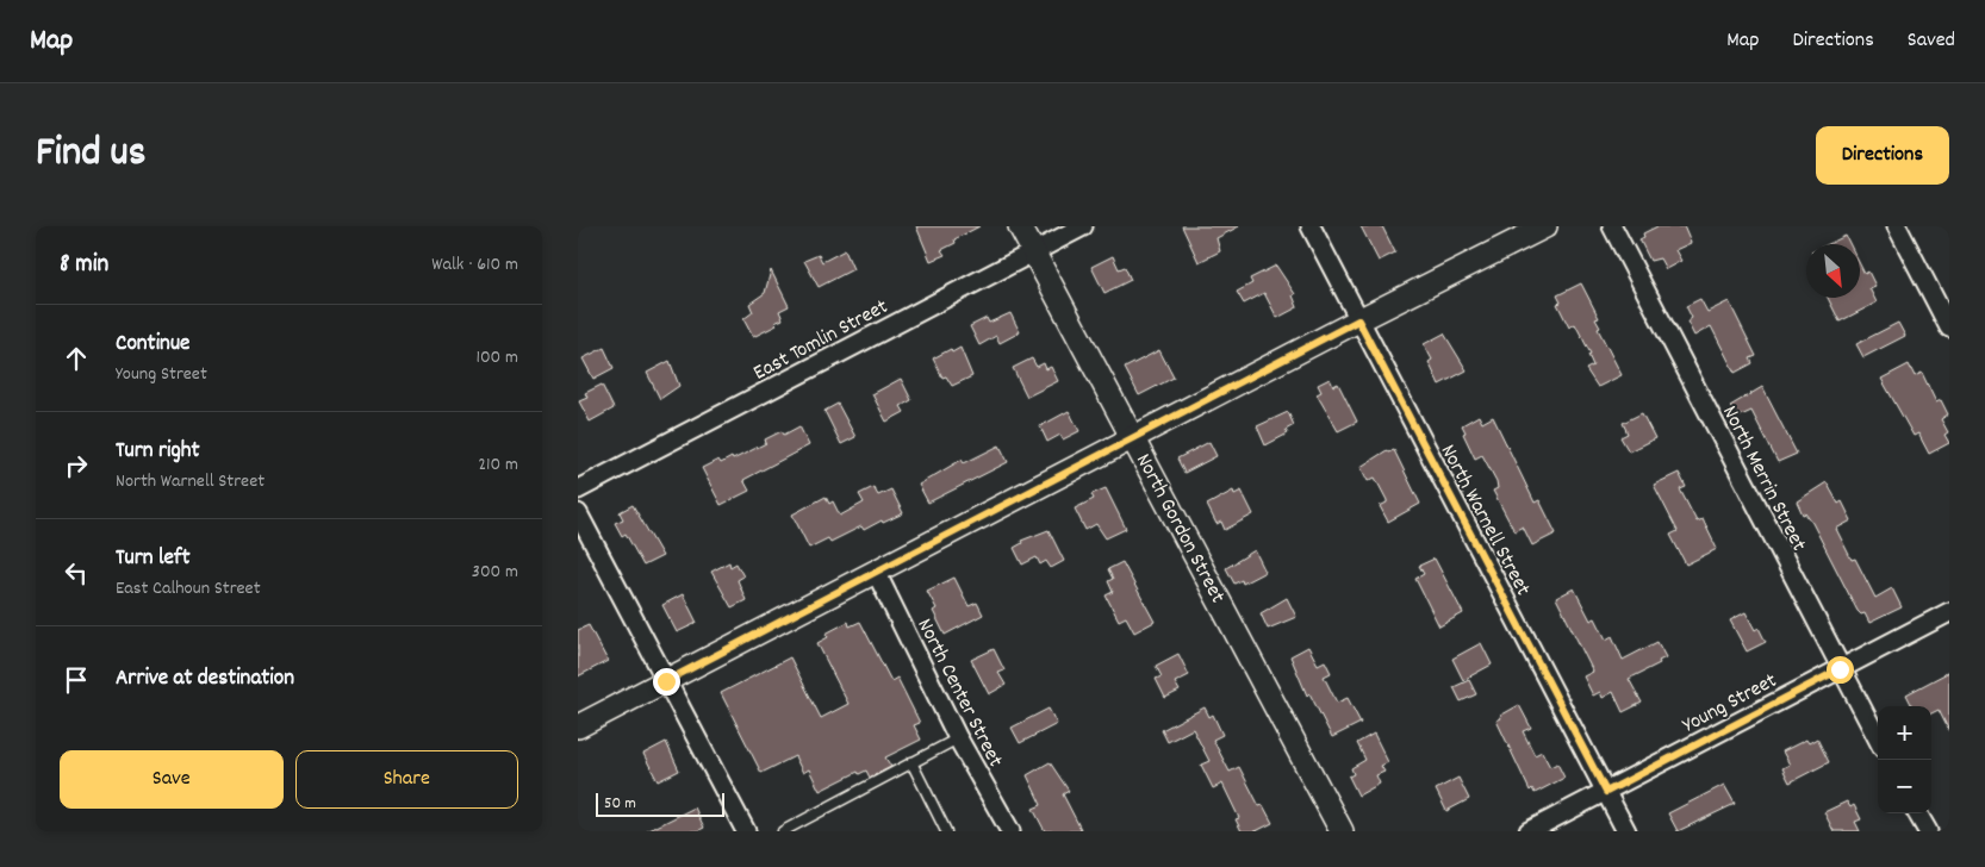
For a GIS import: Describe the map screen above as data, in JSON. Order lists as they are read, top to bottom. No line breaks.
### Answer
{"streets":{"street":["East Tomlin Street","North Merrin Street","North Warnell Street","North Gordon Street","North Center Street","Young Street"]},"crossings":[["East Tomlin Street","North Gordon Street"],["North Merrin Street","Young Street"],["North Warnell Street","Young Street"]],"scale_bar":"50 m","north":"bottom right","page":{"header":"Map","nav":["Map","Directions","Saved"],"title":"Find us","buttons":["Directions",["Save","Share"]],"heading":["8 min","Walk · 610 m"],"list":[["Continue","Young Street","100 m"],["Turn right","North Warnell Street","210 m"],["Turn left","East Calhoun Street","300 m"],"Arrive at destination"],"map_buttons":["+","−"],"scale":"50 m"}}
